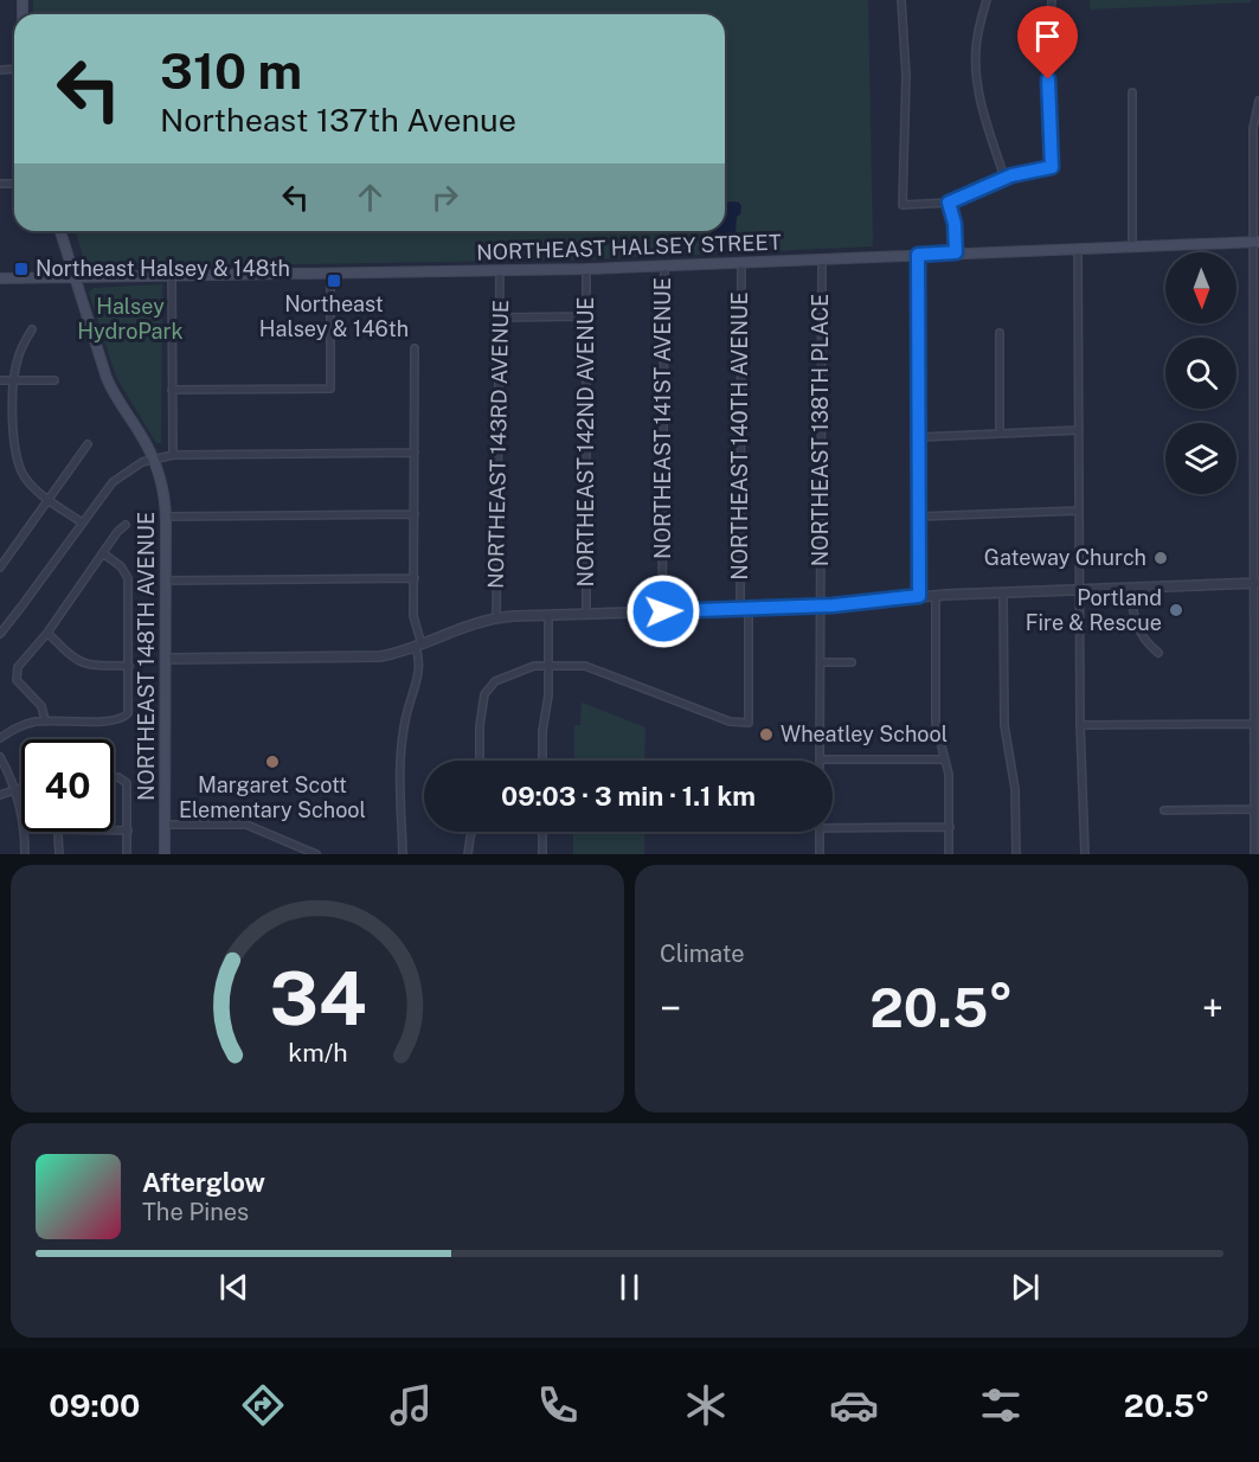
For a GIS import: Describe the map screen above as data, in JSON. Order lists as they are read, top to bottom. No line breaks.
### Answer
{"streets":{"main road":["NORTHEAST HALSEY STREET","NORTHEAST 148TH AVENUE"],"street":["NORTHEAST 141ST AVENUE","NORTHEAST 138TH PLACE","NORTHEAST 140TH AVENUE","NORTHEAST 142ND AVENUE","NORTHEAST 143RD AVENUE"]},"crossings":[["NORTHEAST HALSEY STREET","NORTHEAST 141ST AVENUE"],["NORTHEAST HALSEY STREET","NORTHEAST 138TH PLACE"],["NORTHEAST HALSEY STREET","NORTHEAST 140TH AVENUE"],["NORTHEAST HALSEY STREET","NORTHEAST 142ND AVENUE"],["NORTHEAST HALSEY STREET","NORTHEAST 143RD AVENUE"],["NORTHEAST HALSEY STREET","NORTHEAST 148TH AVENUE"]],"parks":["Halsey HydroPark"],"places":{"transit":["Northeast Halsey & 148th","Northeast Halsey & 146th"],"other":["Gateway Church","Portland Fire & Rescue","Wheatley School","Margaret Scott Elementary School"]},"north":"bottom","page":{"turn":["310 m","Northeast 137th Avenue"],"limit":"40","trip":"09:03 · 3 min · 1.1 km","tile":"Climate","heat":["−","20.5°","+"],"song":["Afterglow","The Pines"],"tabs":["09:00","20.5°"],"gauge":["34","km/h"]}}
